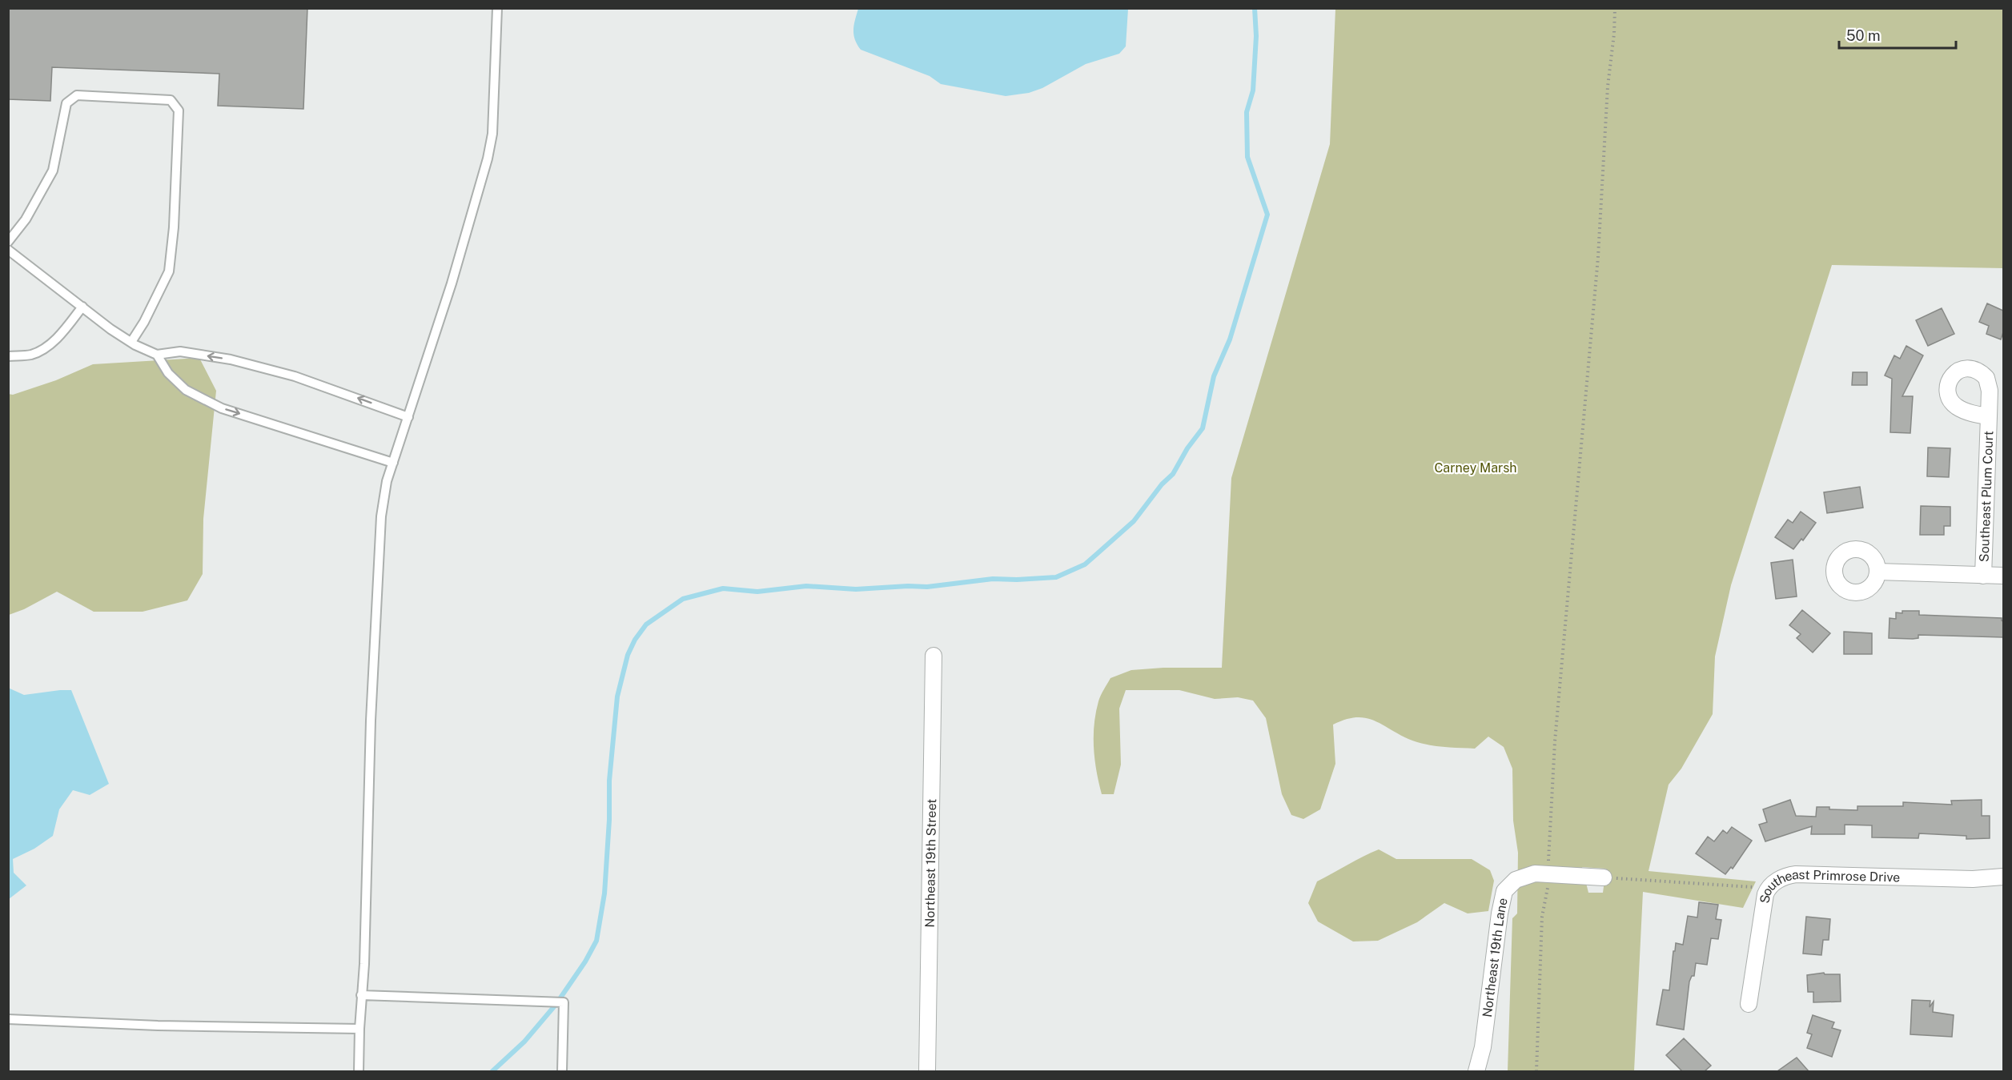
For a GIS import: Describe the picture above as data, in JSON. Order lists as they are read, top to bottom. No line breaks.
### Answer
{"streets":{"street":["Southeast Plum Court","Northeast 19th Street","Southeast Primrose Drive","Northeast 19th Lane"]},"parks":["Carney Marsh"],"scale_bar":"50 m"}
